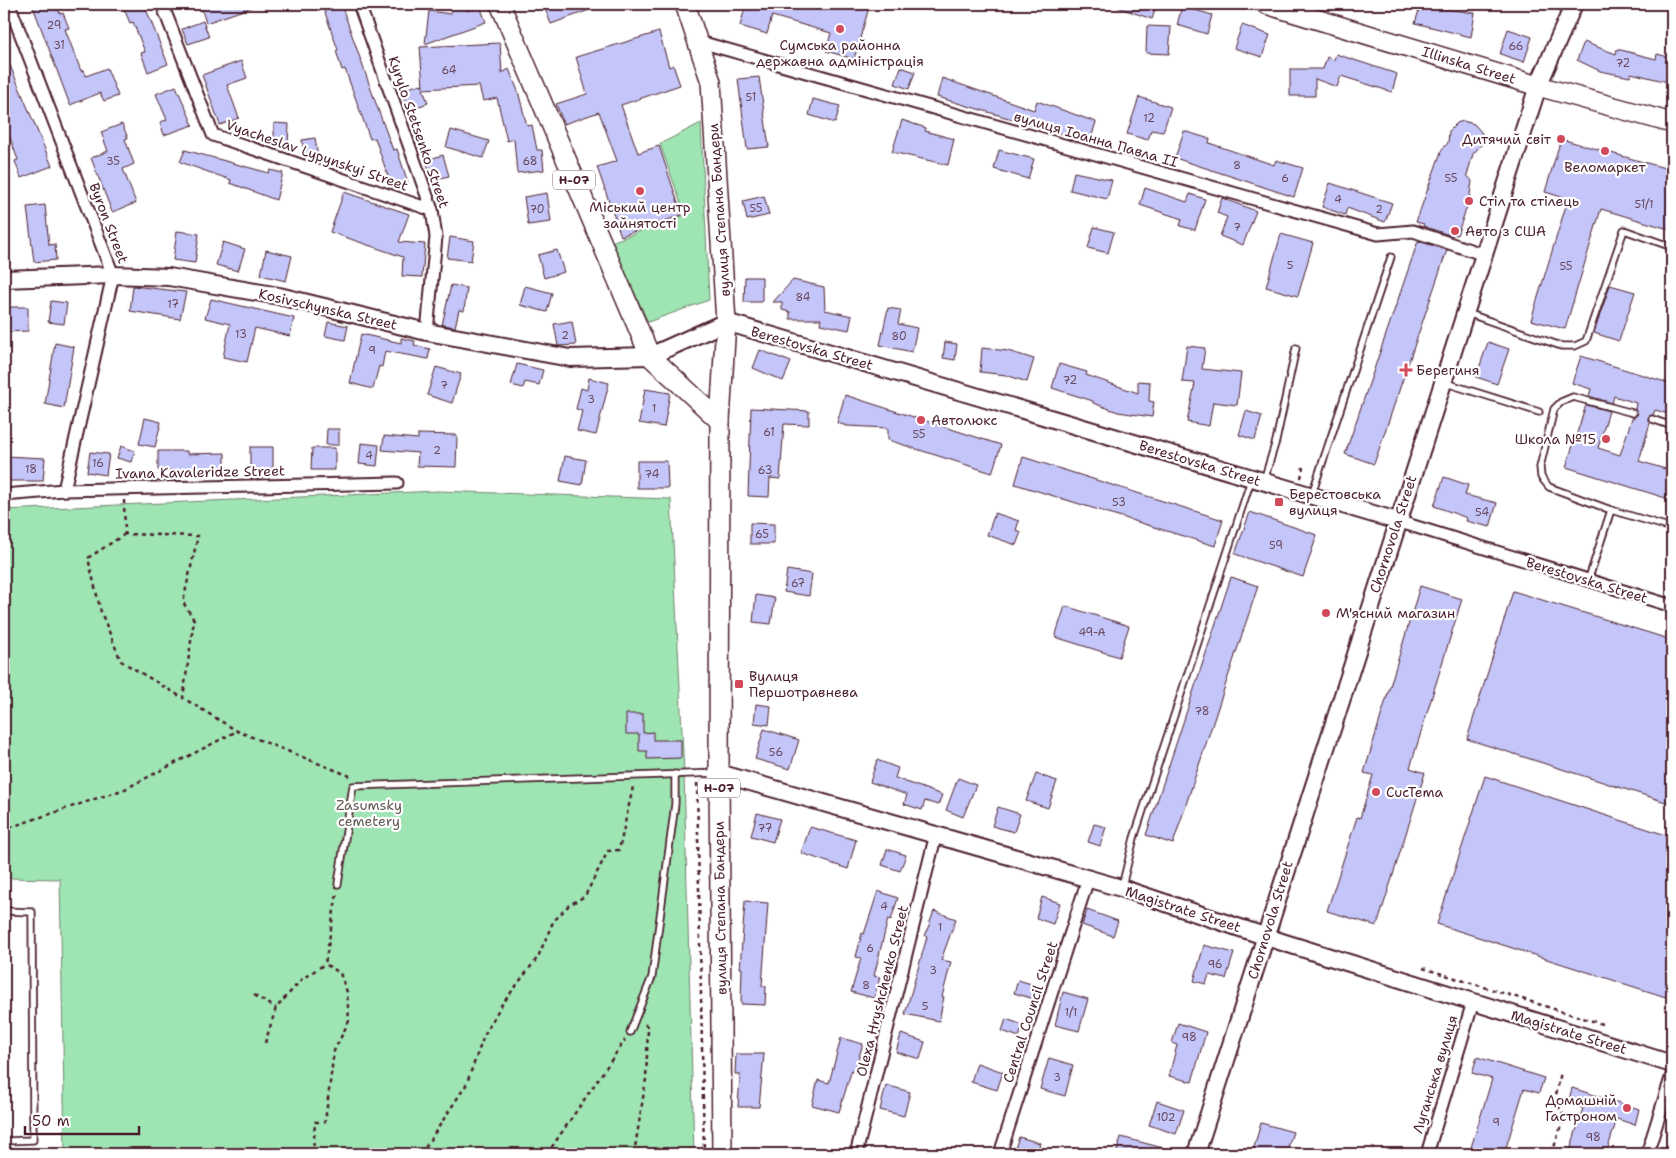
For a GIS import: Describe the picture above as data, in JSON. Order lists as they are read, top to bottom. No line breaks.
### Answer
{"streets":{"main road":["Illinska Street","Н-07","вулиця Степана Бандери"],"street":["Kyrylo Stetsenko Street","вулиця Іоанна Павла II","Vyacheslav Lypynskyi Street","Byron Street","Kosivschynska Street","Berestovska Street","Ivana Kavaleridze Street","Chornovola Street","Magistrate Street","Olexa Hryshchenko Street","Central Council Street","Луганська вулиця"]},"crossings":[["Illinska Street","Chornovola Street"],["Kyrylo Stetsenko Street","Vyacheslav Lypynskyi Street"],["Kyrylo Stetsenko Street","Kosivschynska Street"],["вулиця Іоанна Павла II","вулиця Степана Бандери"],["вулиця Іоанна Павла II","Chornovola Street"],["Н-07","вулиця Степана Бандери"],["Н-07","Kosivschynska Street"],["вулиця Степана Бандери","Berestovska Street"],["вулиця Степана Бандери","Magistrate Street"],["Byron Street","Kosivschynska Street"],["Byron Street","Ivana Kavaleridze Street"],["Berestovska Street","Chornovola Street"],["Chornovola Street","Magistrate Street"],["Magistrate Street","Olexa Hryshchenko Street"],["Magistrate Street","Central Council Street"],["Magistrate Street","Луганська вулиця"]],"parks":["Zasumsky cemetery"],"places":{"other":["Сумська районна державна адміністрація","Дитячий світ","Веломаркет","Міський центр зайнятості","Стіл та стілець","Авто з США","Автолюкс","Школа №15","М'ясний магазин","CucTema","Домашній Гастроном"],"health":["Берегиня"],"transit":["Берестовська вулиця","Вулиця Першотравнева"]},"house_numbers":["29","31","66","72","64","51","12","35","68","8","6","55","4","51/1","55","70","2","7","5","55","84","17","13","2","80","9","72","7","3","1","61","55","2","4","16","18","63","74","53","54","65","59","67","49-А","78","56","77","4","1","6","96","3","8","5","1/1","98","3","102","9","98"],"scale_bar":"50 m"}
